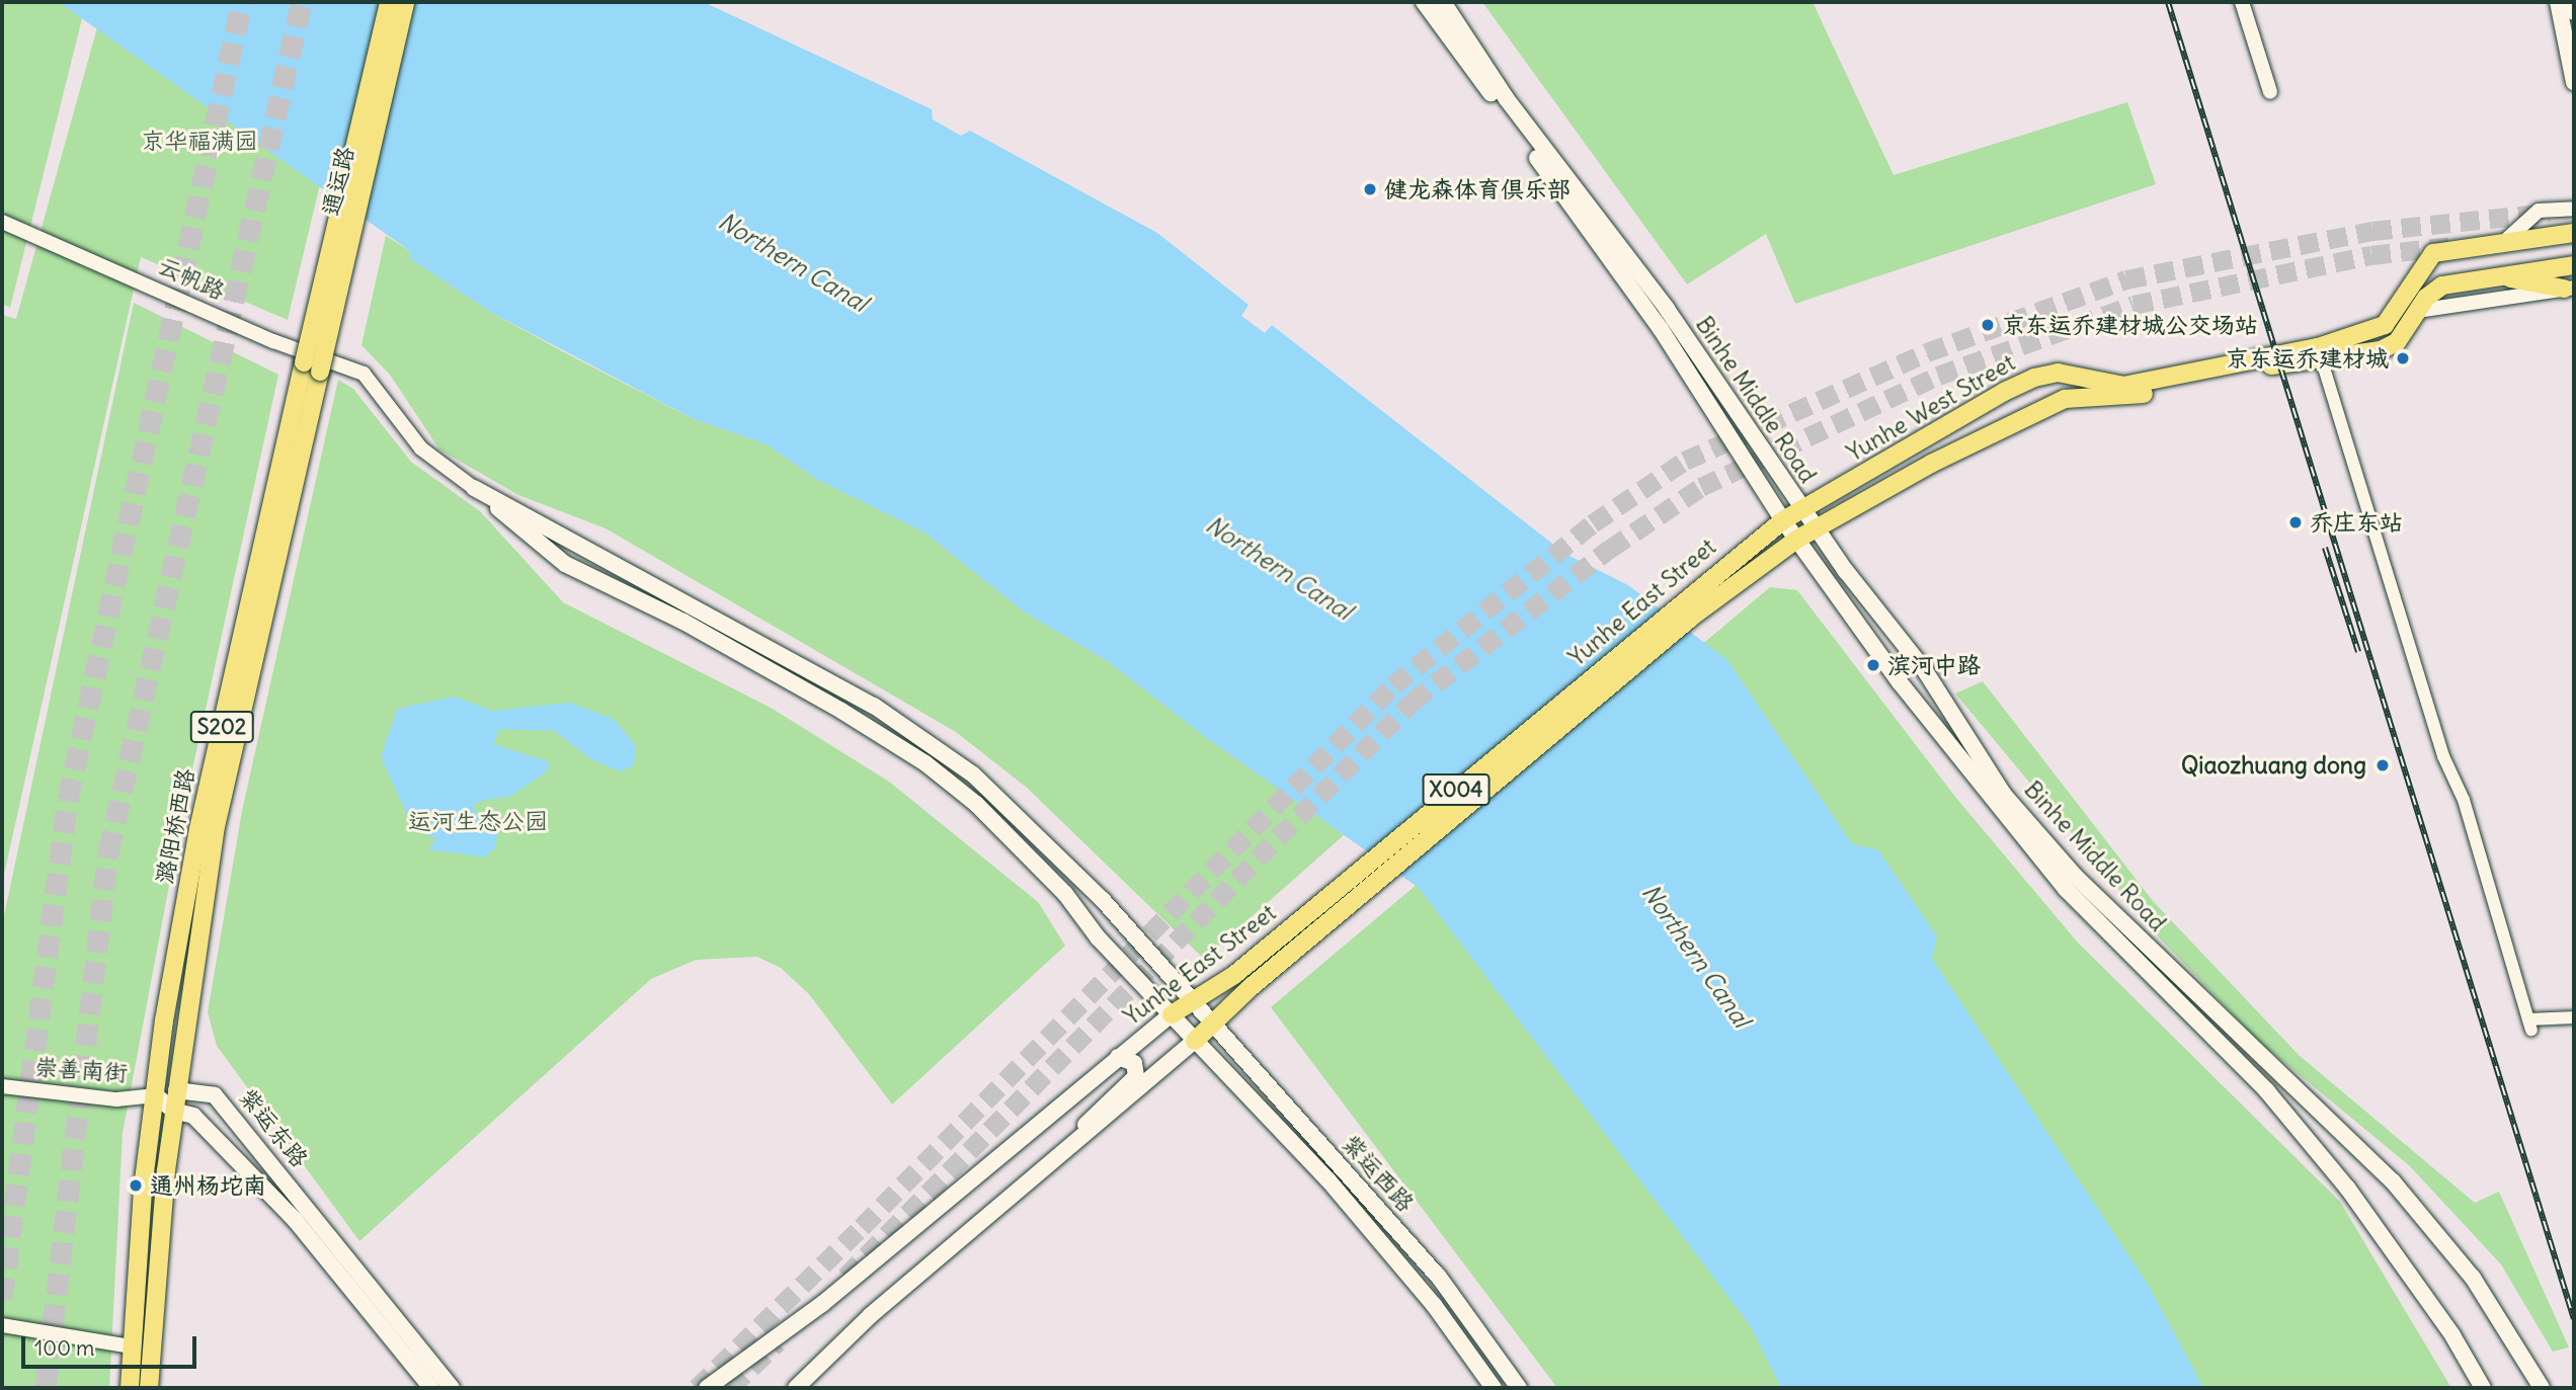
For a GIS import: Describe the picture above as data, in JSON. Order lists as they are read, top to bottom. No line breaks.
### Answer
{"streets":{"main road":["通运路","Binhe Middle Road","Yunhe West Street","Yunhe East Street","S202","X004","潞阳桥西路","紫运东路","紫运西路"],"street":["云帆路","崇善南街"]},"crossings":[["通运路","潞阳桥西路"],["云帆路","紫运西路"],["Binhe Middle Road","Yunhe West Street"],["Binhe Middle Road","Yunhe East Street"],["Yunhe West Street","Yunhe East Street"],["Yunhe East Street","紫运西路"],["潞阳桥西路","崇善南街"],["潞阳桥西路","紫运东路"],["崇善南街","紫运东路"]],"water":["Northern Canal"],"parks":["京华福满园","运河生态公园"],"places":["健龙森体育俱乐部","京东运乔建材城公交场站","京东运乔建材城","乔庄东站","滨河中路","Qiaozhuang dong","通州杨坨南"],"scale_bar":"100 m"}
